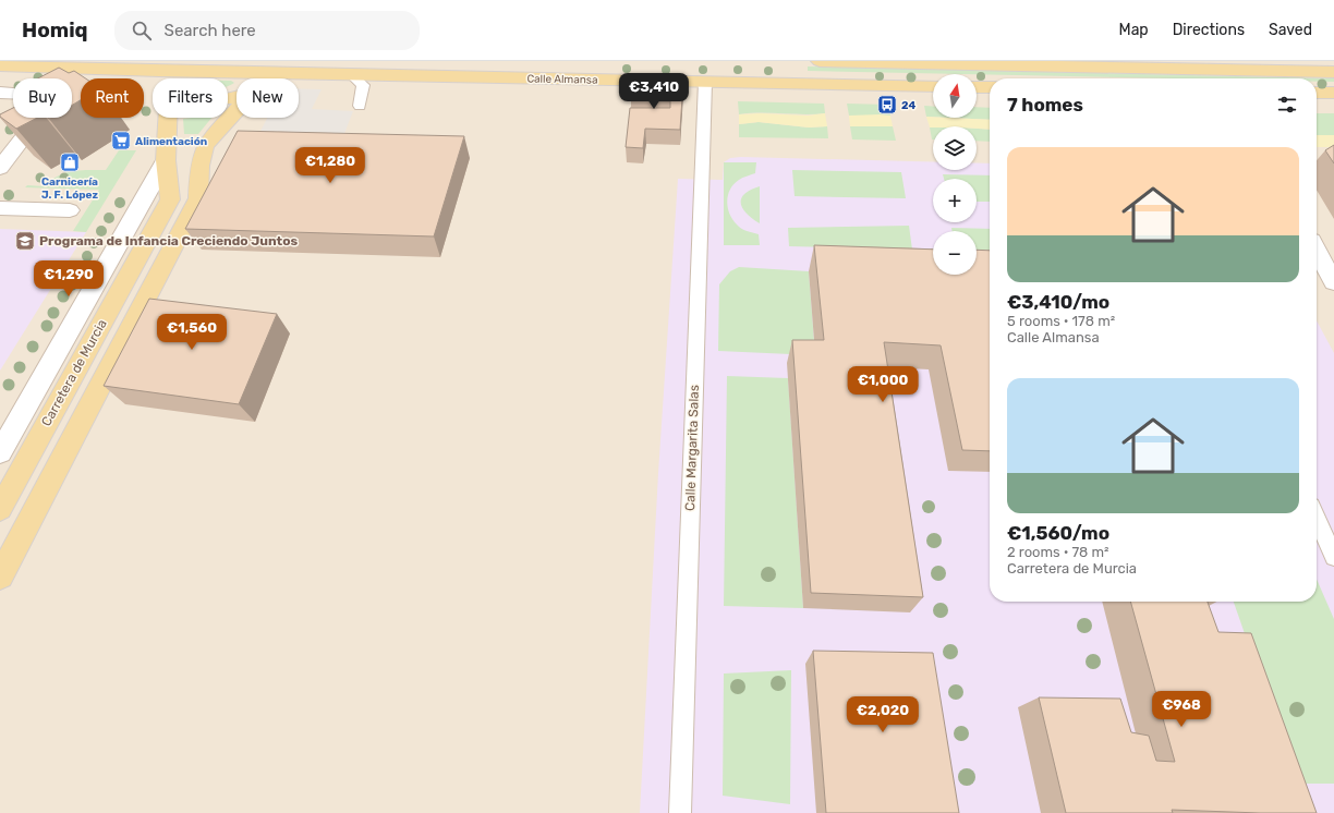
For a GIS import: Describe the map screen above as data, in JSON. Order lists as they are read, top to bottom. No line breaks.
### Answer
{"streets":{"main road":["Calle Almansa","Carretera de Murcia"],"lane":["Calle Margarita Salas"]},"crossings":[["Calle Almansa","Calle Margarita Salas"]],"places":{"bus stop":["24"],"supermarket":["Alimentación"],"shop":["Carnicería J. F. López"],"school or university":["Programa de Infancia Creciendo Juntos"]},"north":"top","page":{"header":"Homiq","search":"Search here","nav":["Map","Directions","Saved"],"price":["€3,410","€1,280","€1,290","€1,560","€1,000","€968","€2,020"],"map_buttons":["+","−"],"chip":["Buy","Rent","Filters","New"],"heading":"7 homes","list":[{"name":"€3,410/mo","note":"5 rooms · 178 m² · Calle Almansa"},{"name":"€1,560/mo","note":"2 rooms · 78 m² · Carretera de Murcia"}]}}
